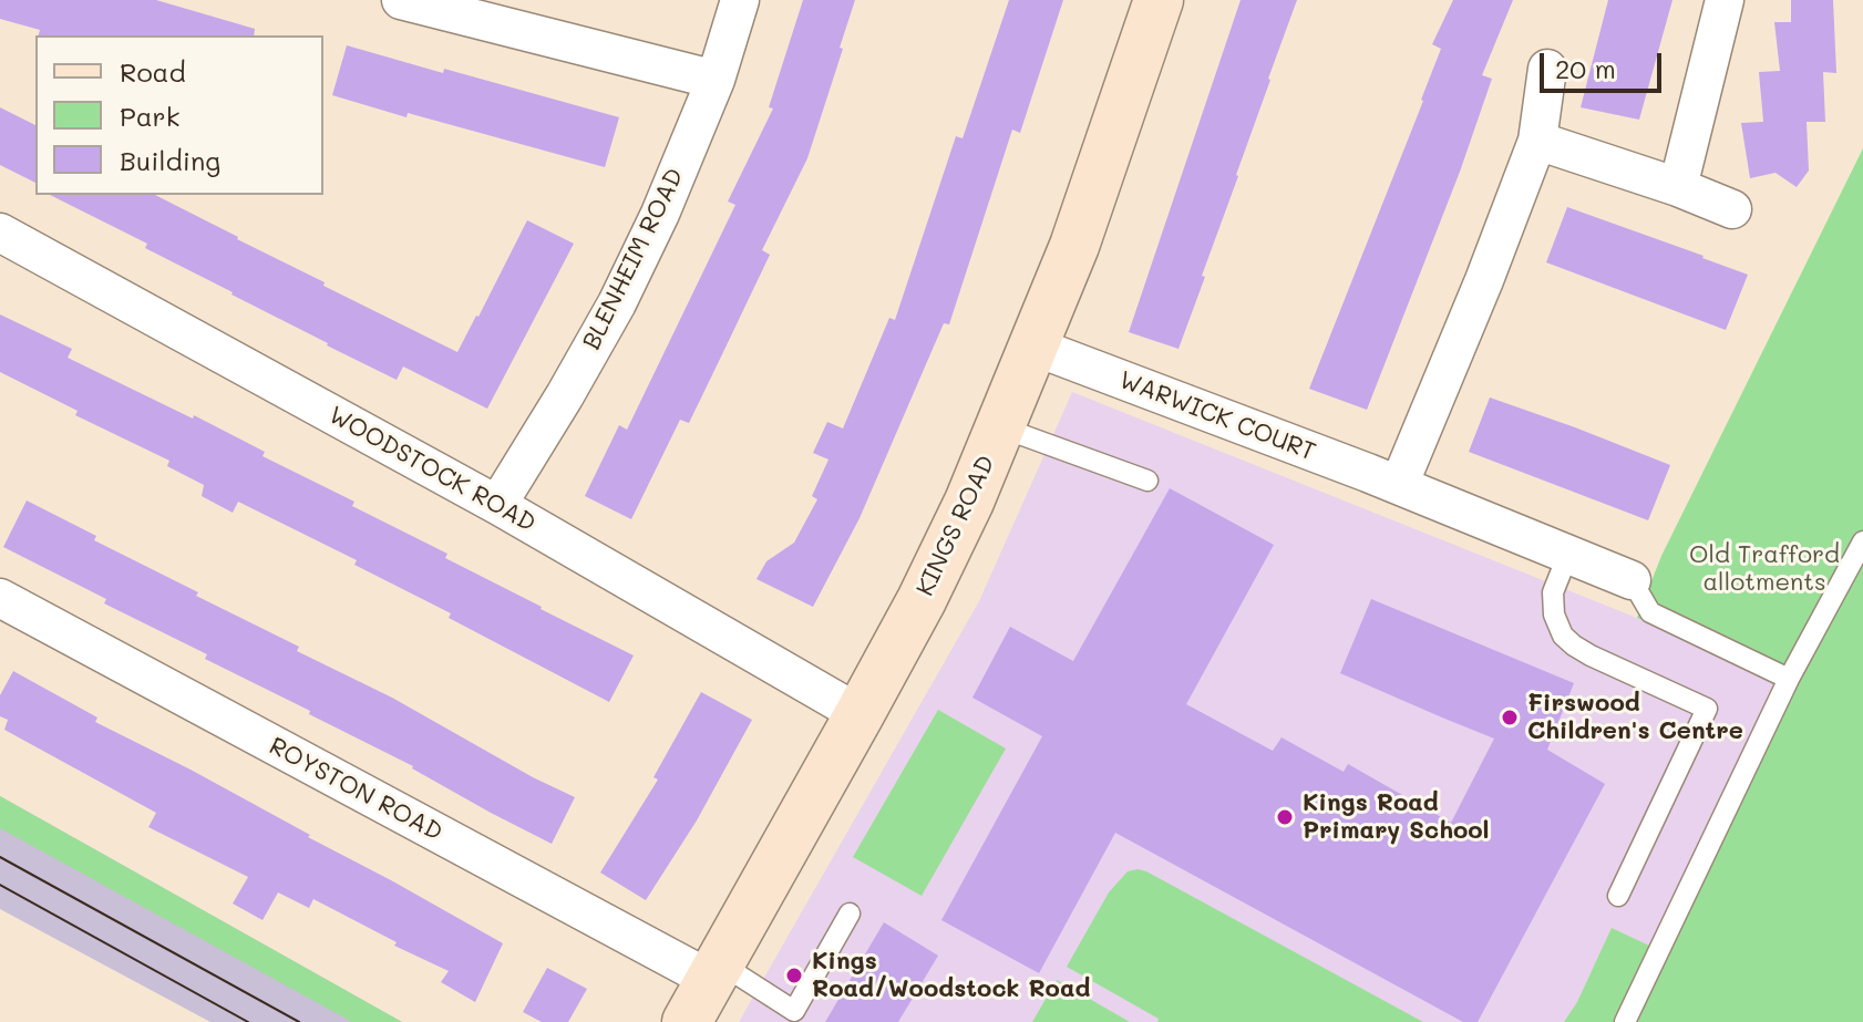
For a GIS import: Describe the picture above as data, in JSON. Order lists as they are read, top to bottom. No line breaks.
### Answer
{"streets":{"street":["BLENHEIM ROAD","WARWICK COURT","WOODSTOCK ROAD","KINGS ROAD","ROYSTON ROAD"]},"crossings":[["BLENHEIM ROAD","WOODSTOCK ROAD"],["WARWICK COURT","KINGS ROAD"],["WOODSTOCK ROAD","KINGS ROAD"],["KINGS ROAD","ROYSTON ROAD"]],"parks":["Old Trafford allotments"],"places":["Firswood Children's Centre","Kings Road Primary School","Kings Road/Woodstock Road"],"legend":["Road","Park","Building"],"scale_bar":"20 m"}
